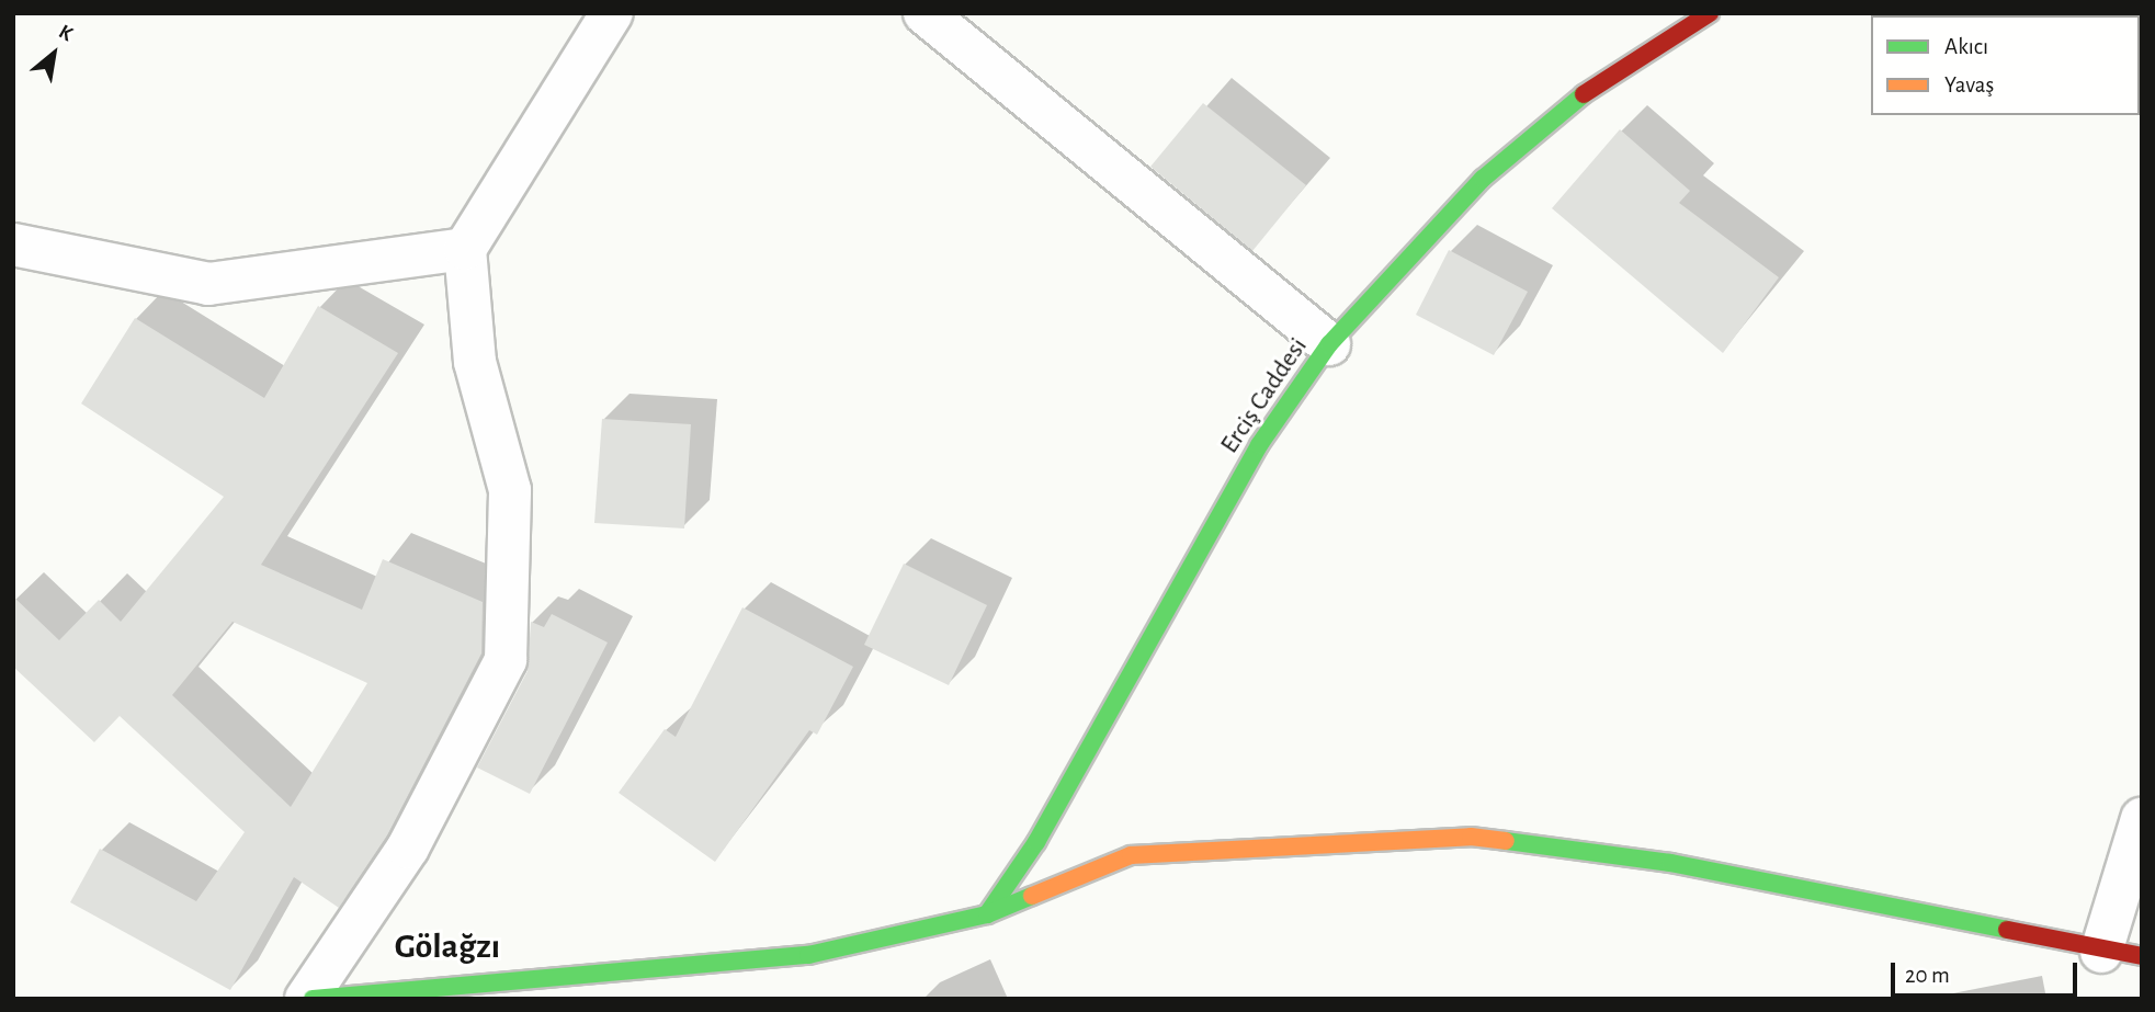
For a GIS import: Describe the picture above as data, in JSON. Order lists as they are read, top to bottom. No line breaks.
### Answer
{"streets":{"street":["Erciş Caddesi"]},"districts":["Gölağzı"],"legend":["Akıcı","Yavaş"],"scale_bar":"20 m","north":"top right"}
